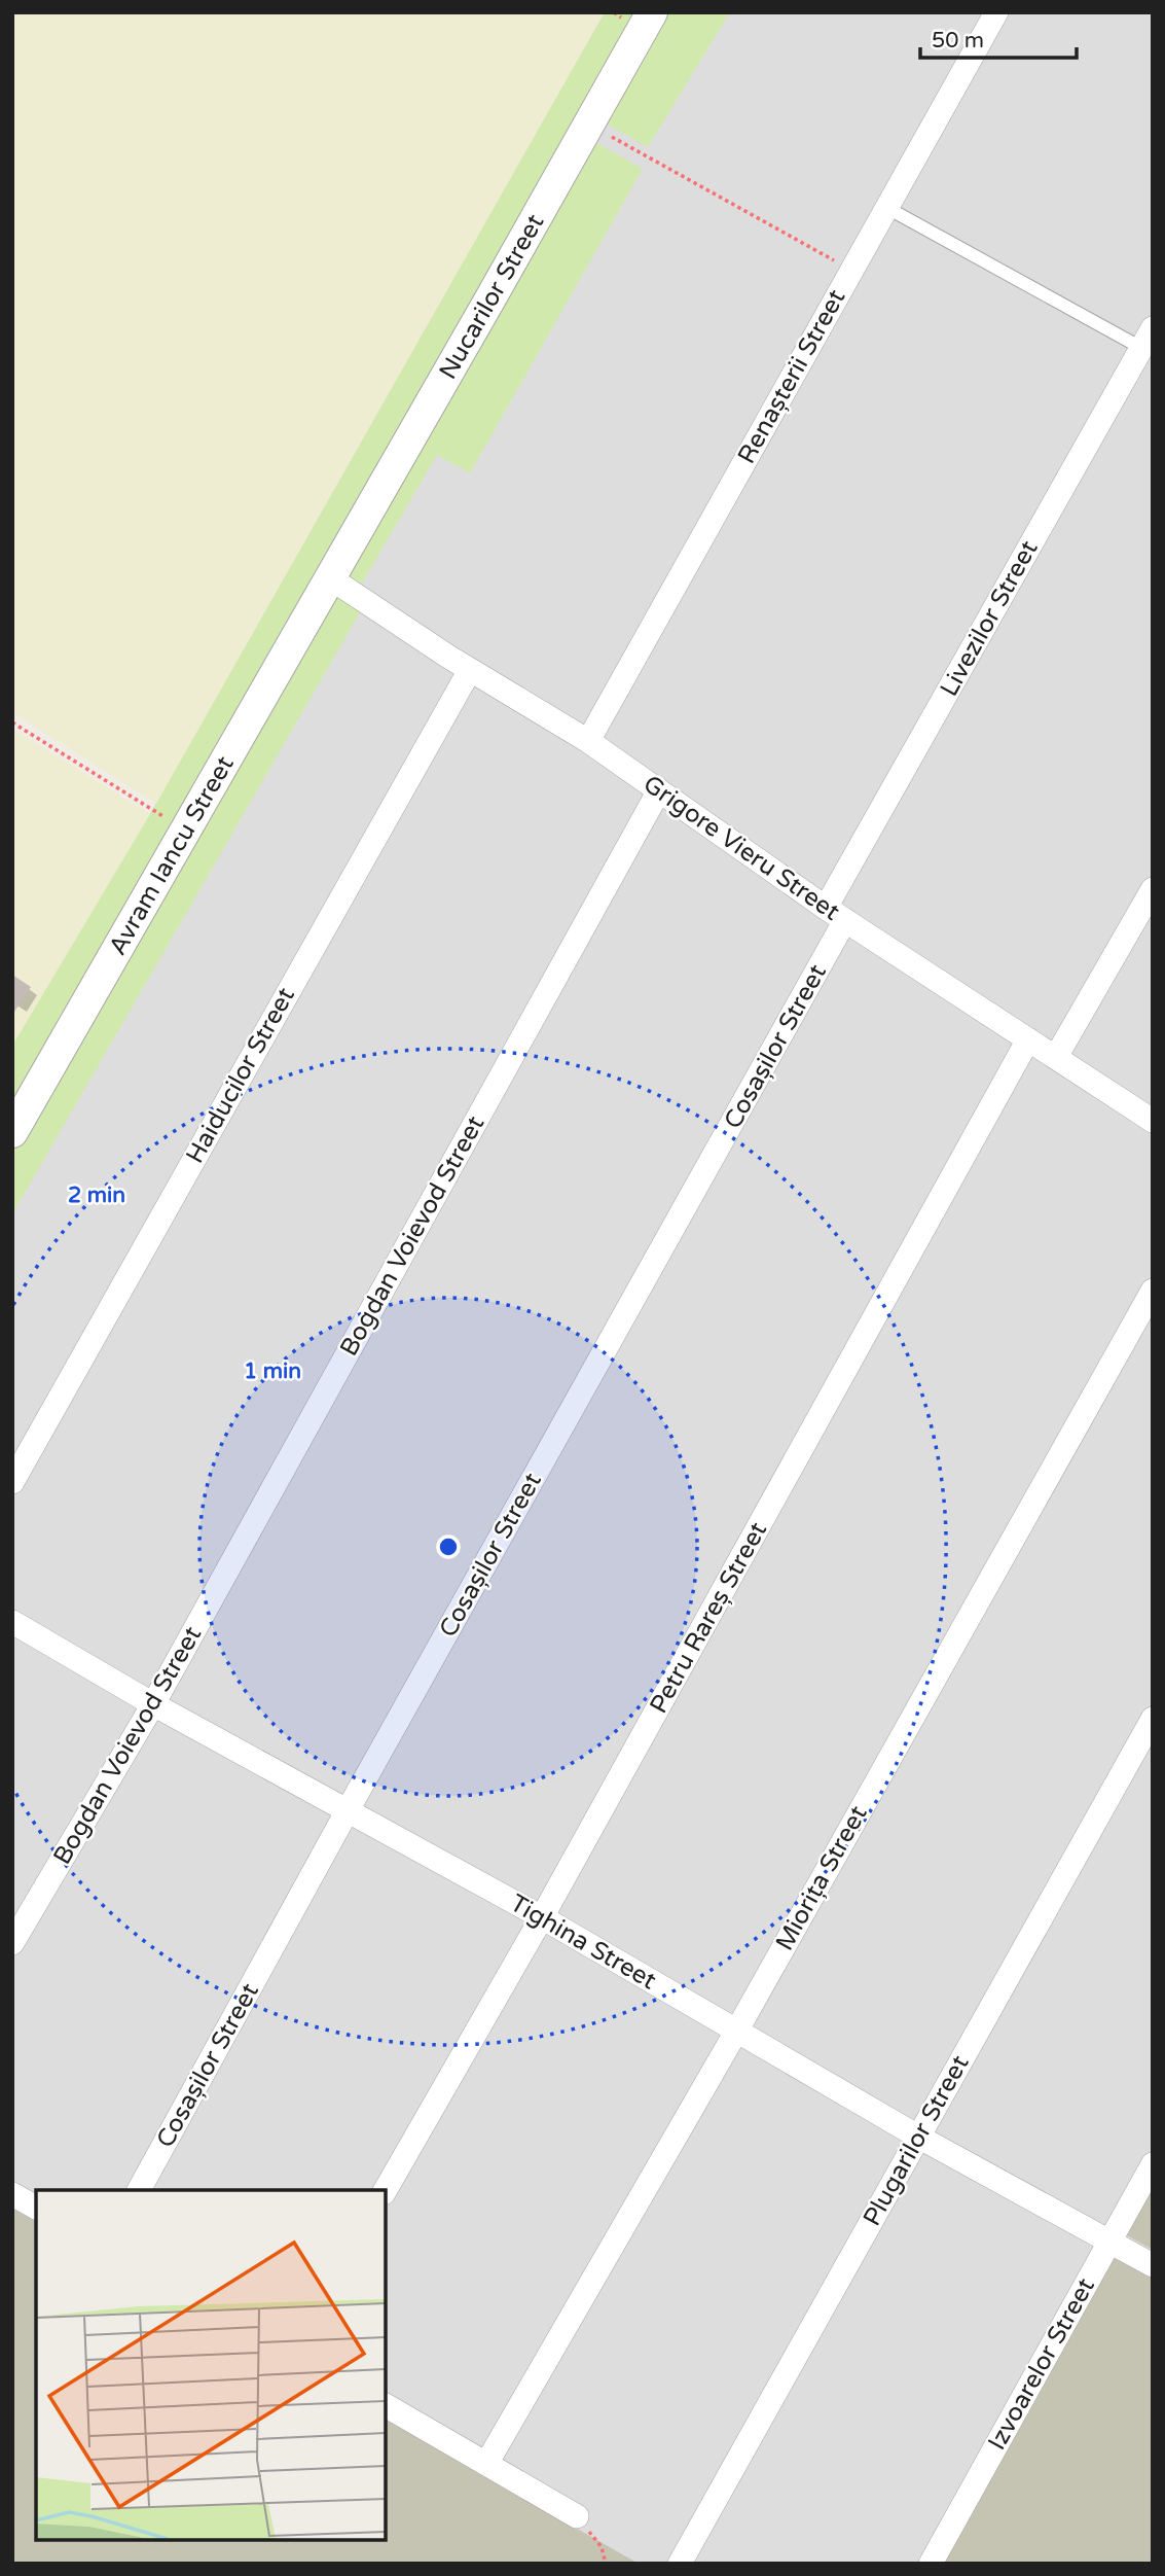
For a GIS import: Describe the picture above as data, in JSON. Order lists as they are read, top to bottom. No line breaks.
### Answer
{"streets":{"street":["Nucarilor Street","Renașterii Street","Livezilor Street","Grigore Vieru Street","Avram Iancu Street","Cosașilor Street","Haiducilor Street","Bogdan Voievod Street","Petru Rareș Street","Miorița Street","Tighina Street","Plugarilor Street","Izvoarelor Street"]},"crossings":[["Nucarilor Street","Grigore Vieru Street"],["Nucarilor Street","Avram Iancu Street"],["Renașterii Street","Grigore Vieru Street"],["Livezilor Street","Grigore Vieru Street"],["Livezilor Street","Cosașilor Street"],["Grigore Vieru Street","Avram Iancu Street"],["Grigore Vieru Street","Cosașilor Street"],["Grigore Vieru Street","Haiducilor Street"],["Grigore Vieru Street","Bogdan Voievod Street"],["Grigore Vieru Street","Petru Rareș Street"],["Cosașilor Street","Tighina Street"],["Bogdan Voievod Street","Tighina Street"],["Petru Rareș Street","Tighina Street"],["Miorița Street","Tighina Street"],["Tighina Street","Plugarilor Street"],["Tighina Street","Izvoarelor Street"]],"scale_bar":"50 m","rings":["2 min","1 min"]}
